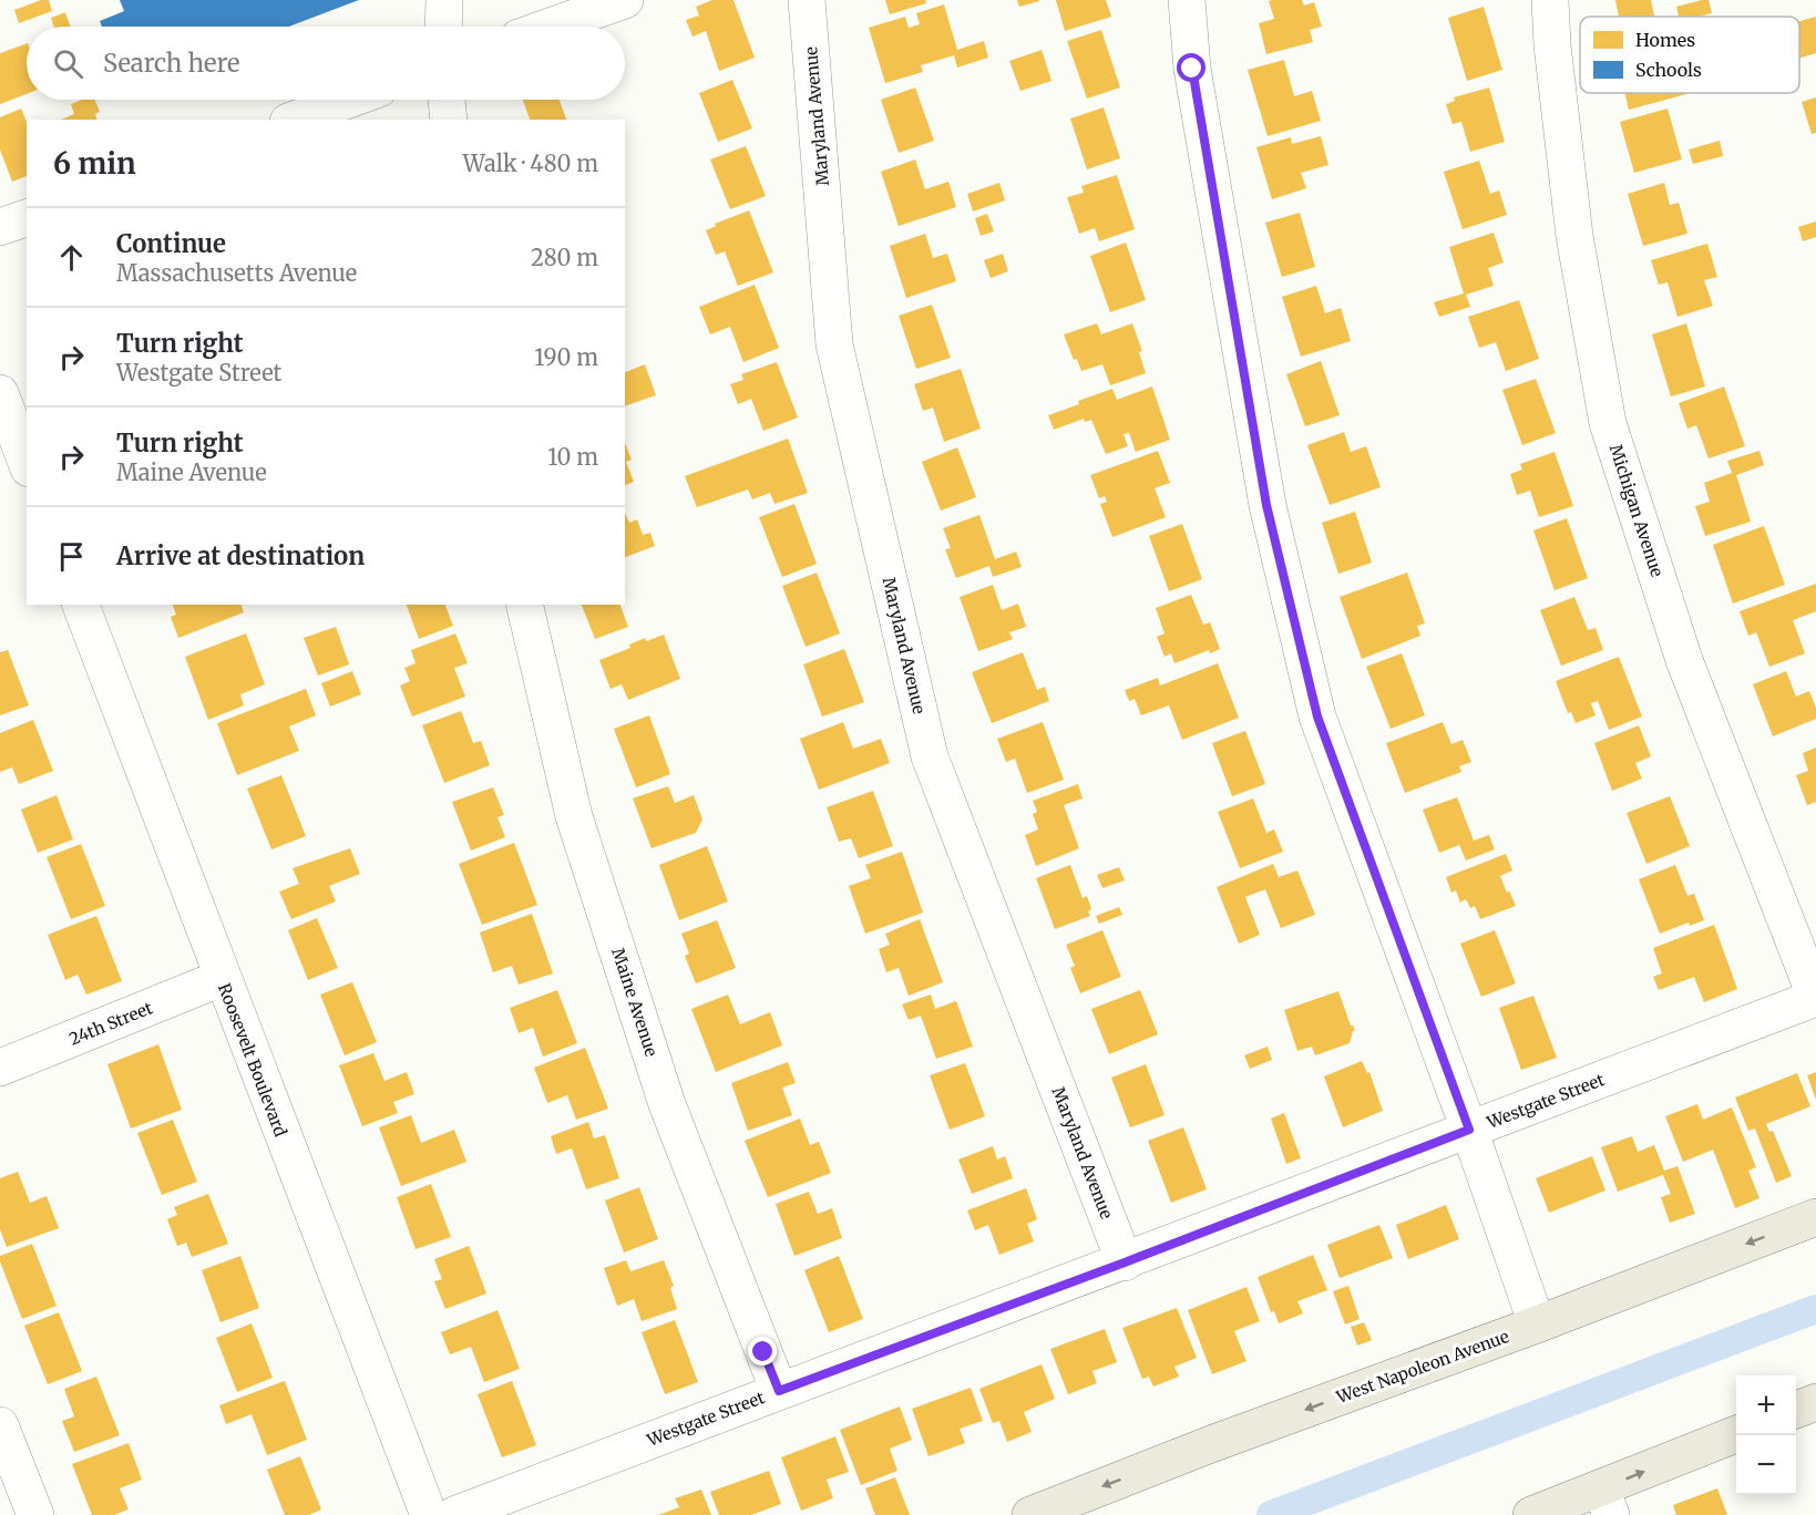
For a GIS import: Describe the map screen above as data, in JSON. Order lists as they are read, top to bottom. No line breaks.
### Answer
{"streets":{"main road":["West Napoleon Avenue"],"street":["Maryland Avenue","Michigan Avenue","Maine Avenue","24th Street","Roosevelt Boulevard","Westgate Street"]},"crossings":[["Maryland Avenue","Westgate Street"],["Michigan Avenue","Westgate Street"],["Maine Avenue","Westgate Street"],["24th Street","Roosevelt Boulevard"]],"one_way":["West Napoleon Avenue"],"legend":["Homes","Schools"],"page":{"search":"Search here","heading":["6 min","Walk · 480 m"],"list":[["Continue","Massachusetts Avenue","280 m"],["Turn right","Westgate Street","190 m"],["Turn right","Maine Avenue","10 m"],"Arrive at destination"],"map_buttons":["+","−"]}}
